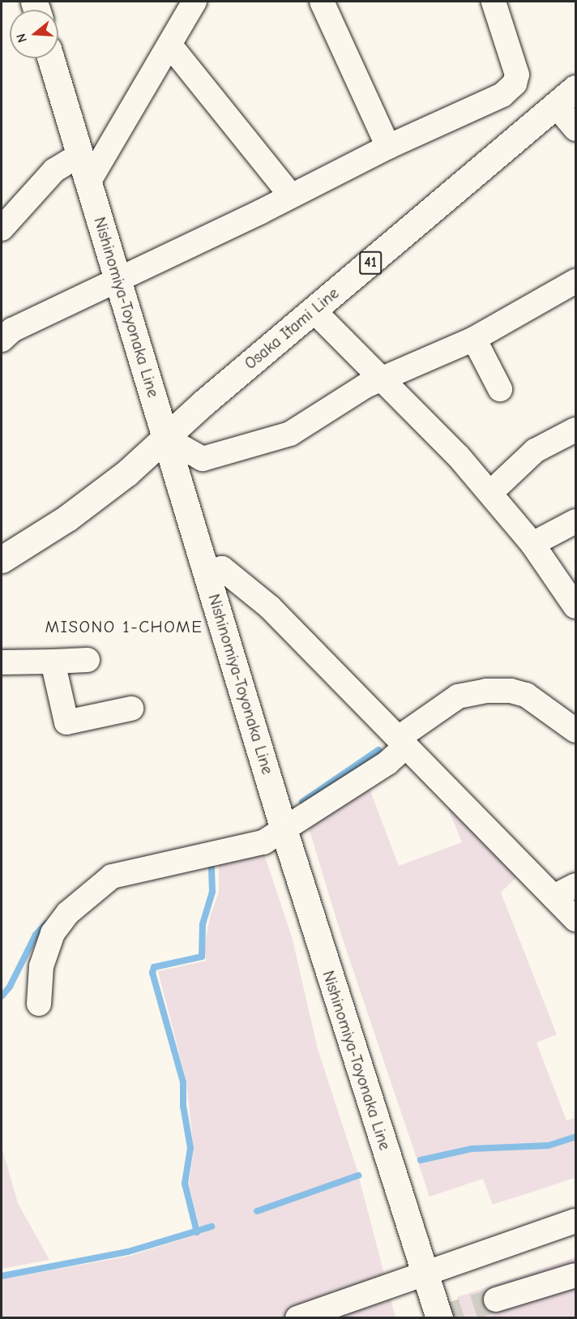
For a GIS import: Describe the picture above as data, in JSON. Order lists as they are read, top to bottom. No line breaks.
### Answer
{"streets":{"main road":["41","Nishinomiya-Toyonaka Line","Osaka Itami Line"]},"crossings":[["Nishinomiya-Toyonaka Line","Osaka Itami Line"]],"districts":["MISONO 1-CHOME"],"north":"left"}
